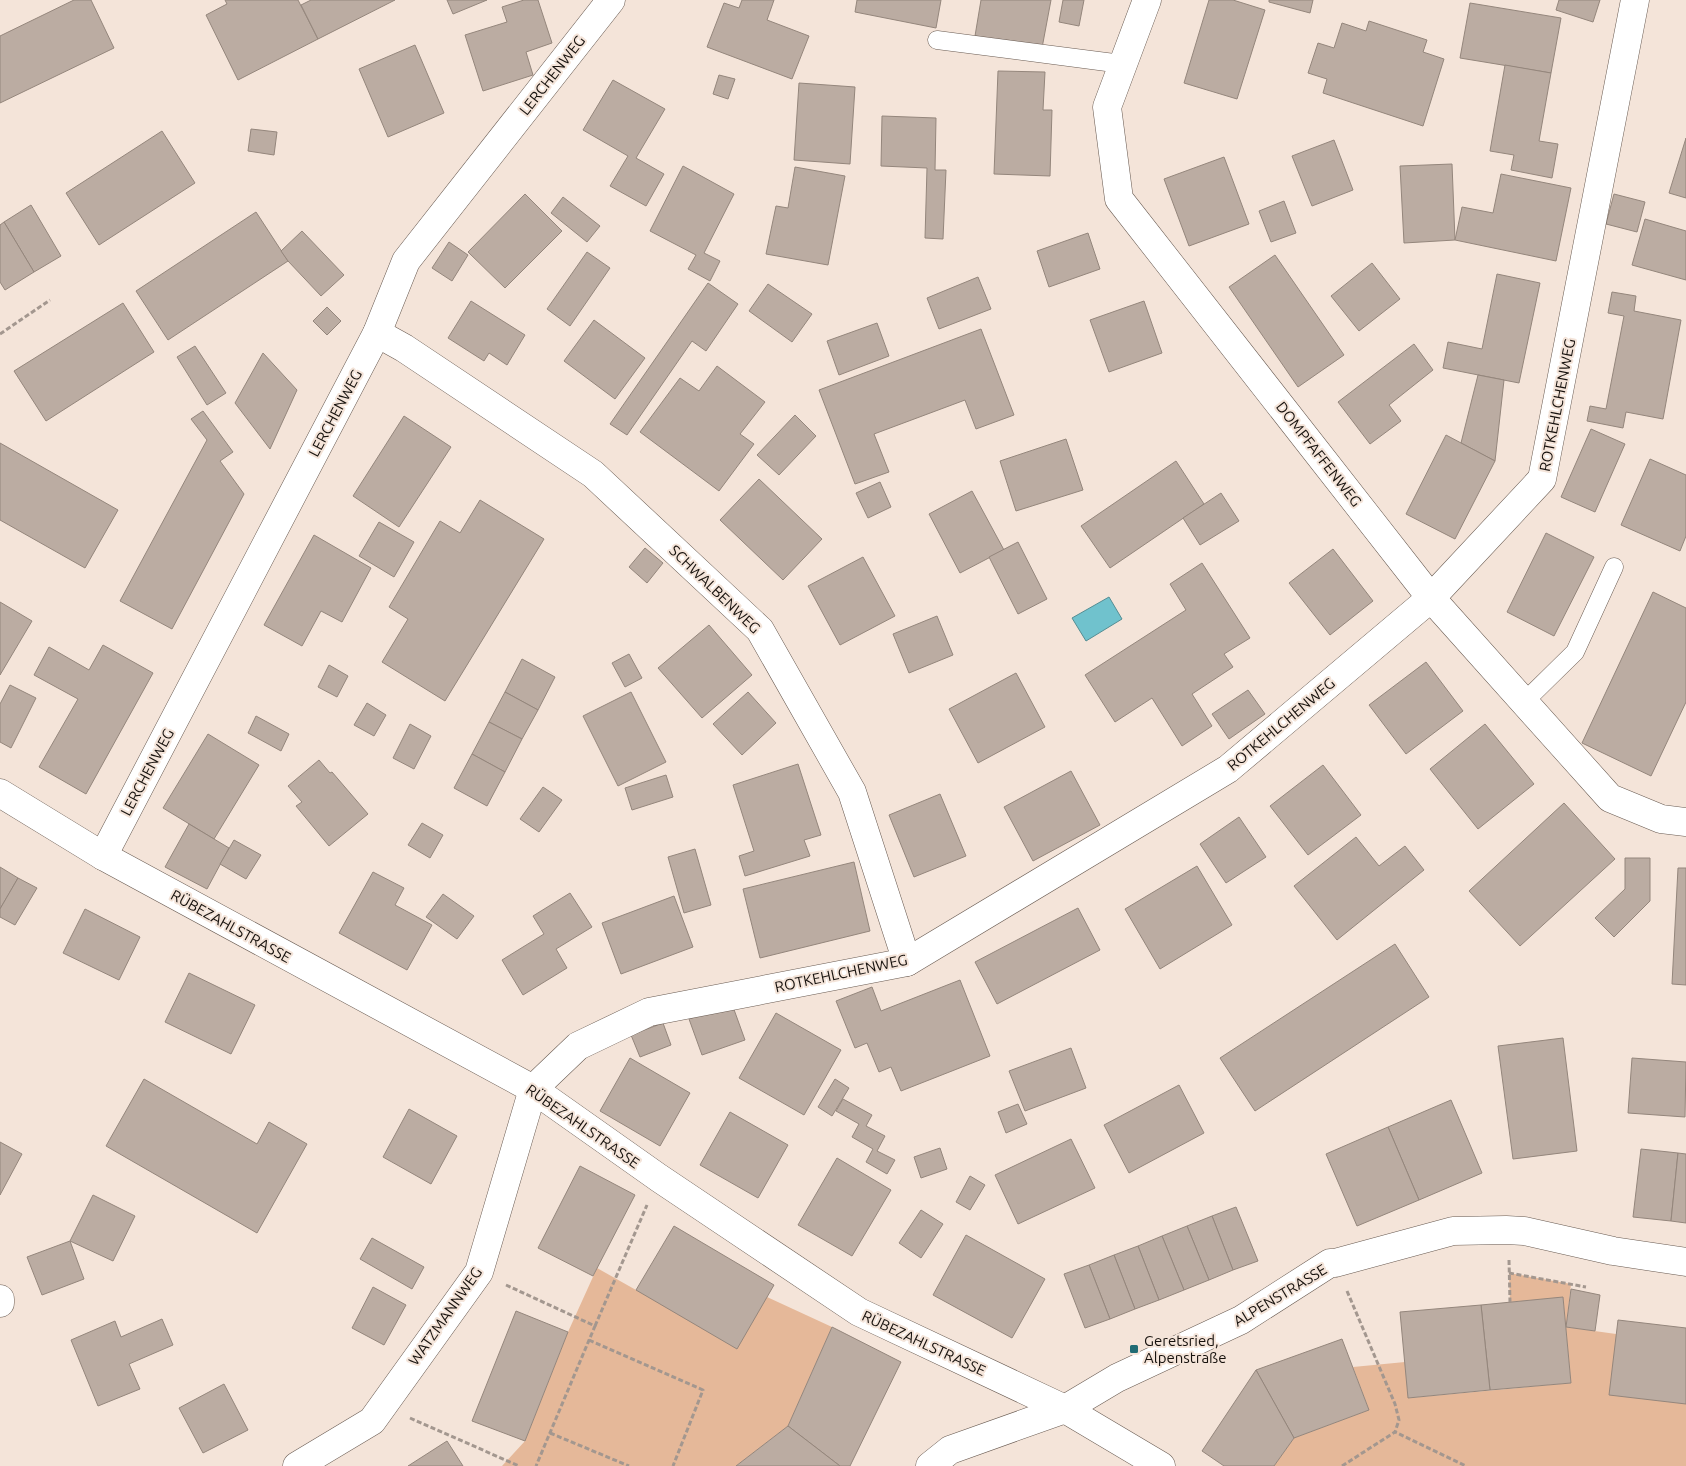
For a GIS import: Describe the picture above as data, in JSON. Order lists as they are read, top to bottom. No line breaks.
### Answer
{"streets":{"street":["LERCHENWEG","ROTKEHLCHENWEG","DOMPFAFFENWEG","SCHWALBENWEG","RÜBEZAHLSTRASSE","ALPENSTRASSE","WATZMANNWEG"]},"crossings":[["LERCHENWEG","SCHWALBENWEG"],["LERCHENWEG","RÜBEZAHLSTRASSE"],["ROTKEHLCHENWEG","DOMPFAFFENWEG"],["ROTKEHLCHENWEG","SCHWALBENWEG"],["ROTKEHLCHENWEG","RÜBEZAHLSTRASSE"],["ROTKEHLCHENWEG","WATZMANNWEG"],["RÜBEZAHLSTRASSE","ALPENSTRASSE"],["RÜBEZAHLSTRASSE","WATZMANNWEG"]],"places":{"transit":["Geretsried, Alpenstraße"]}}
